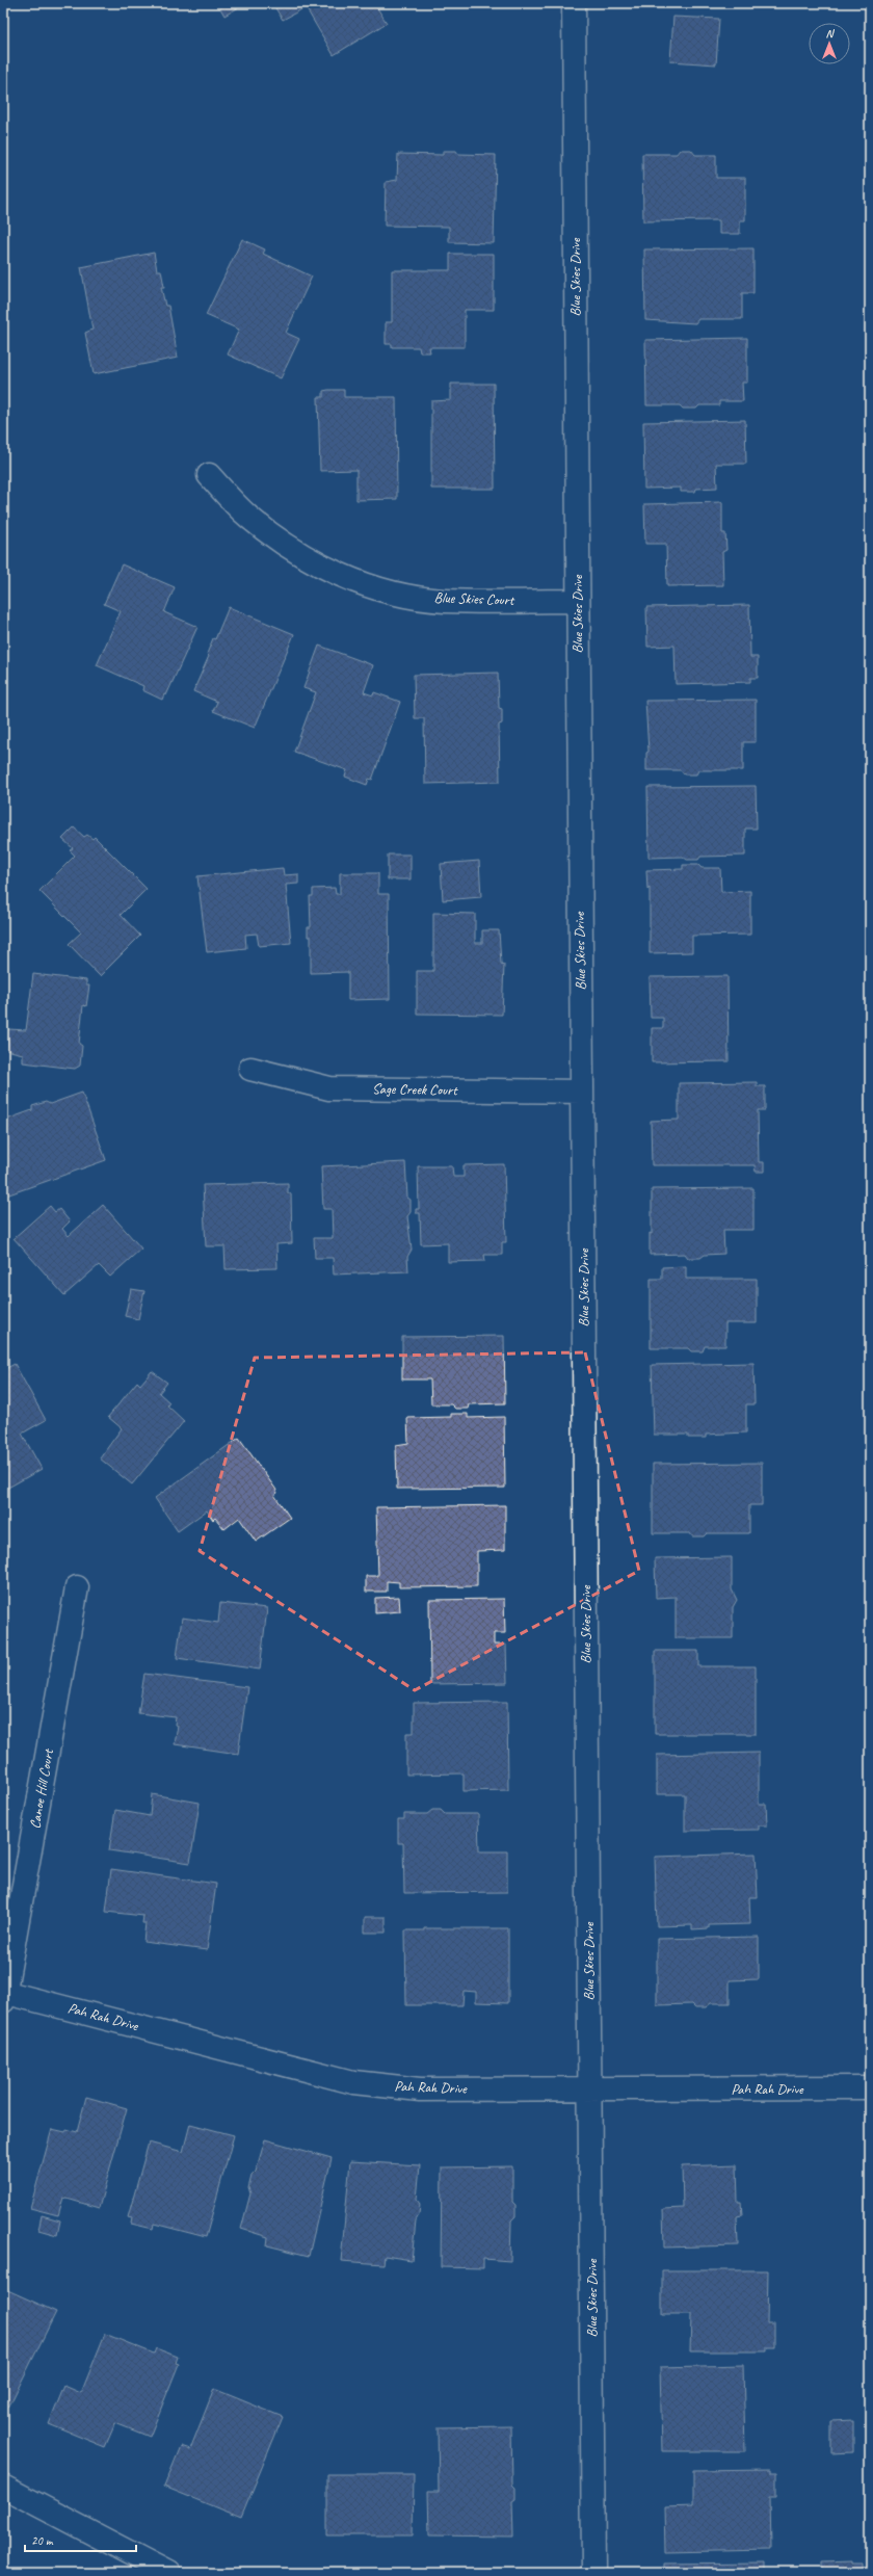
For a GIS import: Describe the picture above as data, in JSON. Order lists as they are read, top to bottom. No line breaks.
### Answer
{"streets":{"street":["Blue Skies Drive","Blue Skies Court","Sage Creek Court","Canoe Hill Court","Pah Rah Drive"]},"crossings":[["Blue Skies Drive","Blue Skies Court"],["Blue Skies Drive","Sage Creek Court"],["Blue Skies Drive","Pah Rah Drive"],["Canoe Hill Court","Pah Rah Drive"]],"scale_bar":"20 m","north":"top"}
